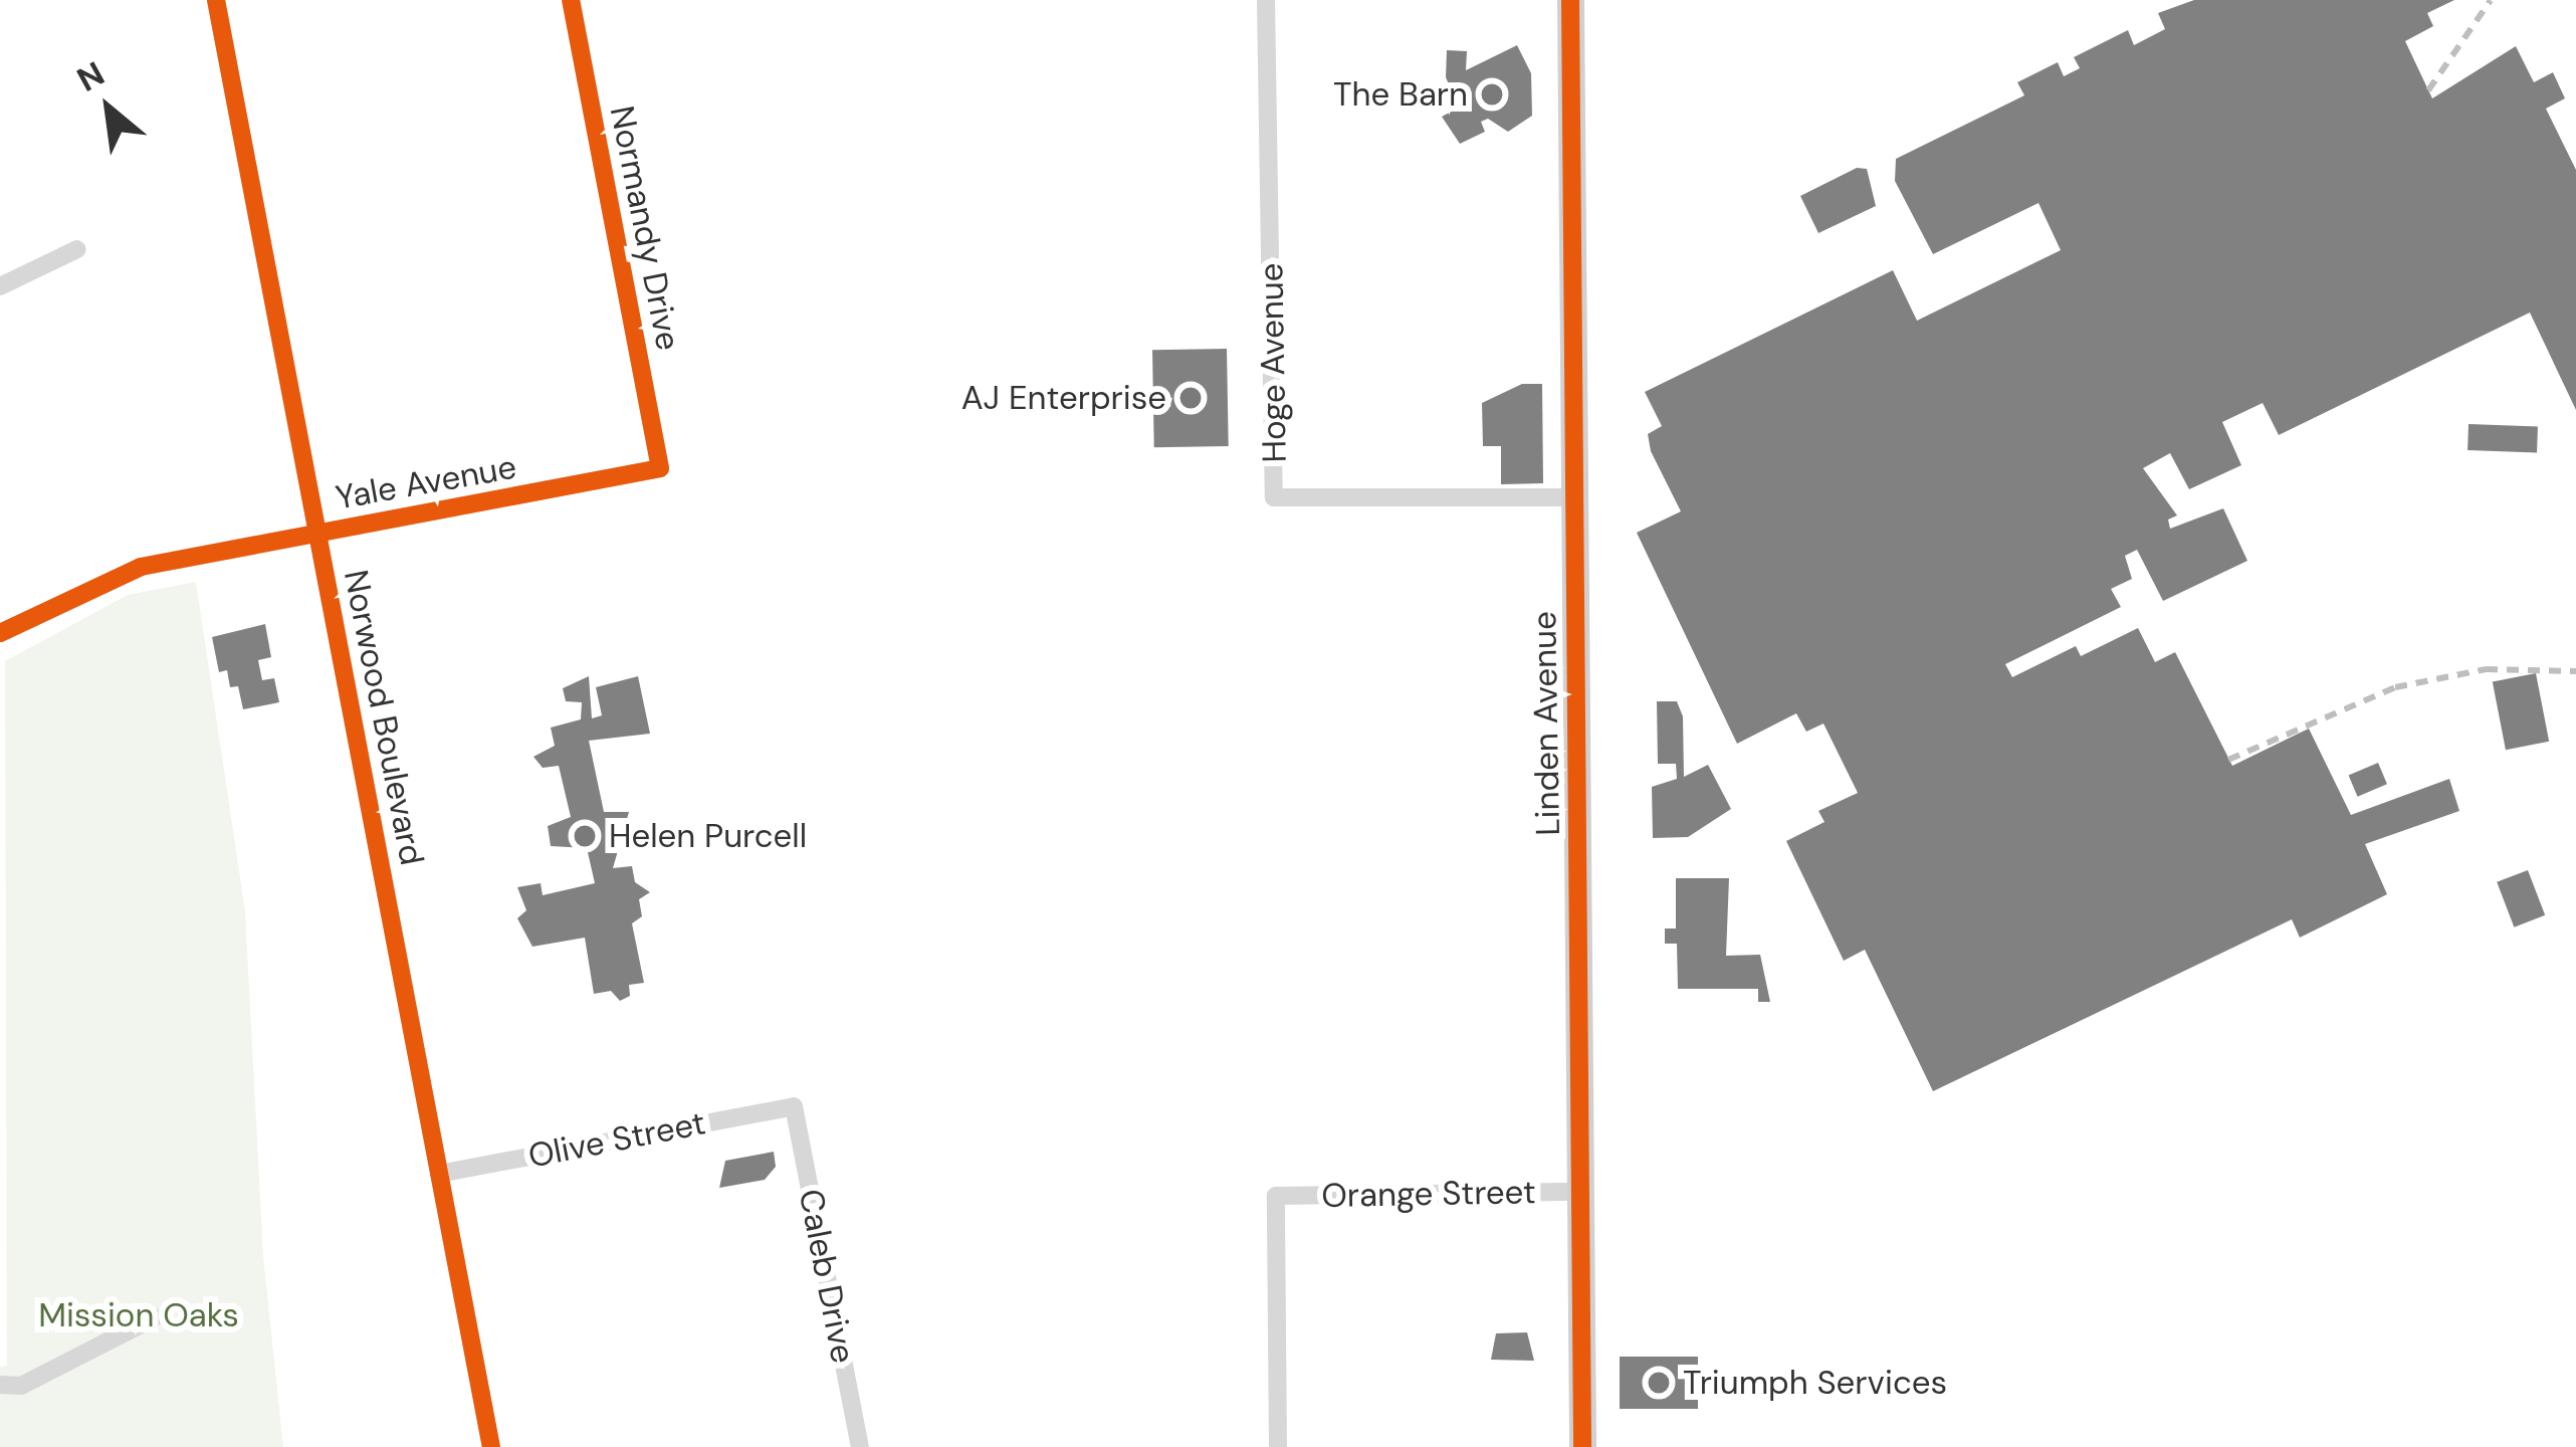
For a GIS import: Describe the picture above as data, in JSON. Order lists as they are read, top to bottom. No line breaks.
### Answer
{"streets":{"street":["Normandy Drive","Hoge Avenue","Yale Avenue","Norwood Boulevard","Linden Avenue","Olive Street","Orange Street","Caleb Drive"]},"crossings":[["Normandy Drive","Yale Avenue"],["Hoge Avenue","Linden Avenue"],["Yale Avenue","Norwood Boulevard"],["Norwood Boulevard","Olive Street"],["Linden Avenue","Orange Street"],["Olive Street","Caleb Drive"]],"parks":["Mission Oaks"],"places":["The Barn","AJ Enterprise","Helen Purcell","Triumph Services"],"north":"top left"}
